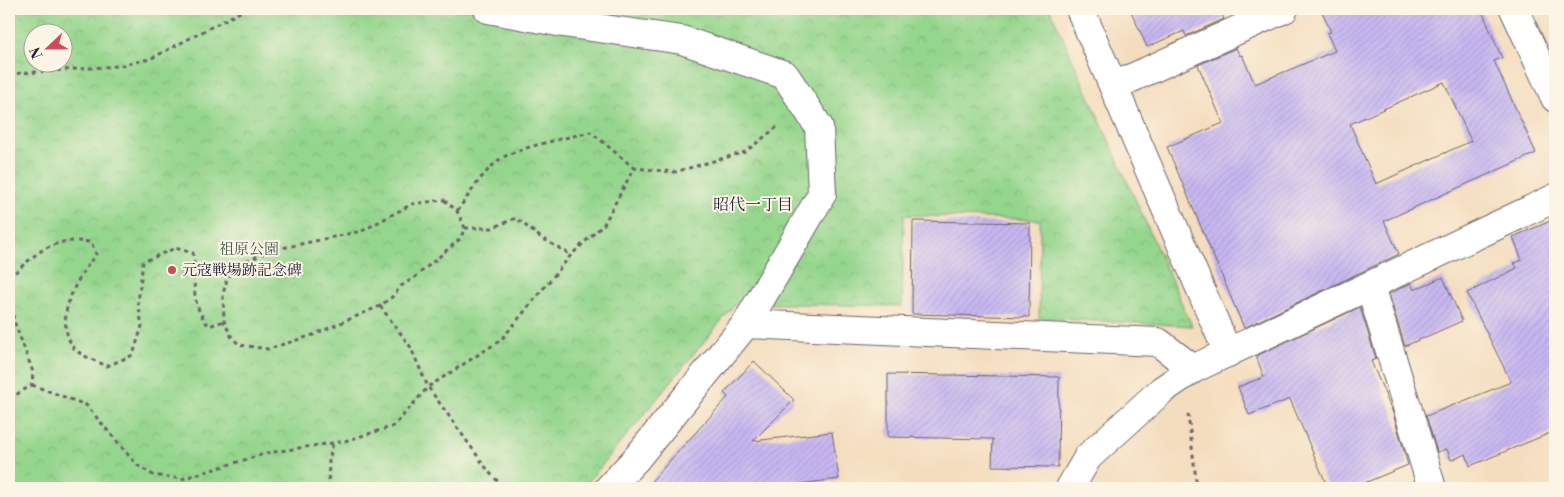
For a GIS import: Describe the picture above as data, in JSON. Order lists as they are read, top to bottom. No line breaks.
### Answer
{"districts":["昭代一丁目"],"parks":["祖原公園"],"places":["元寇戦場跡記念碑"],"north":"left"}
